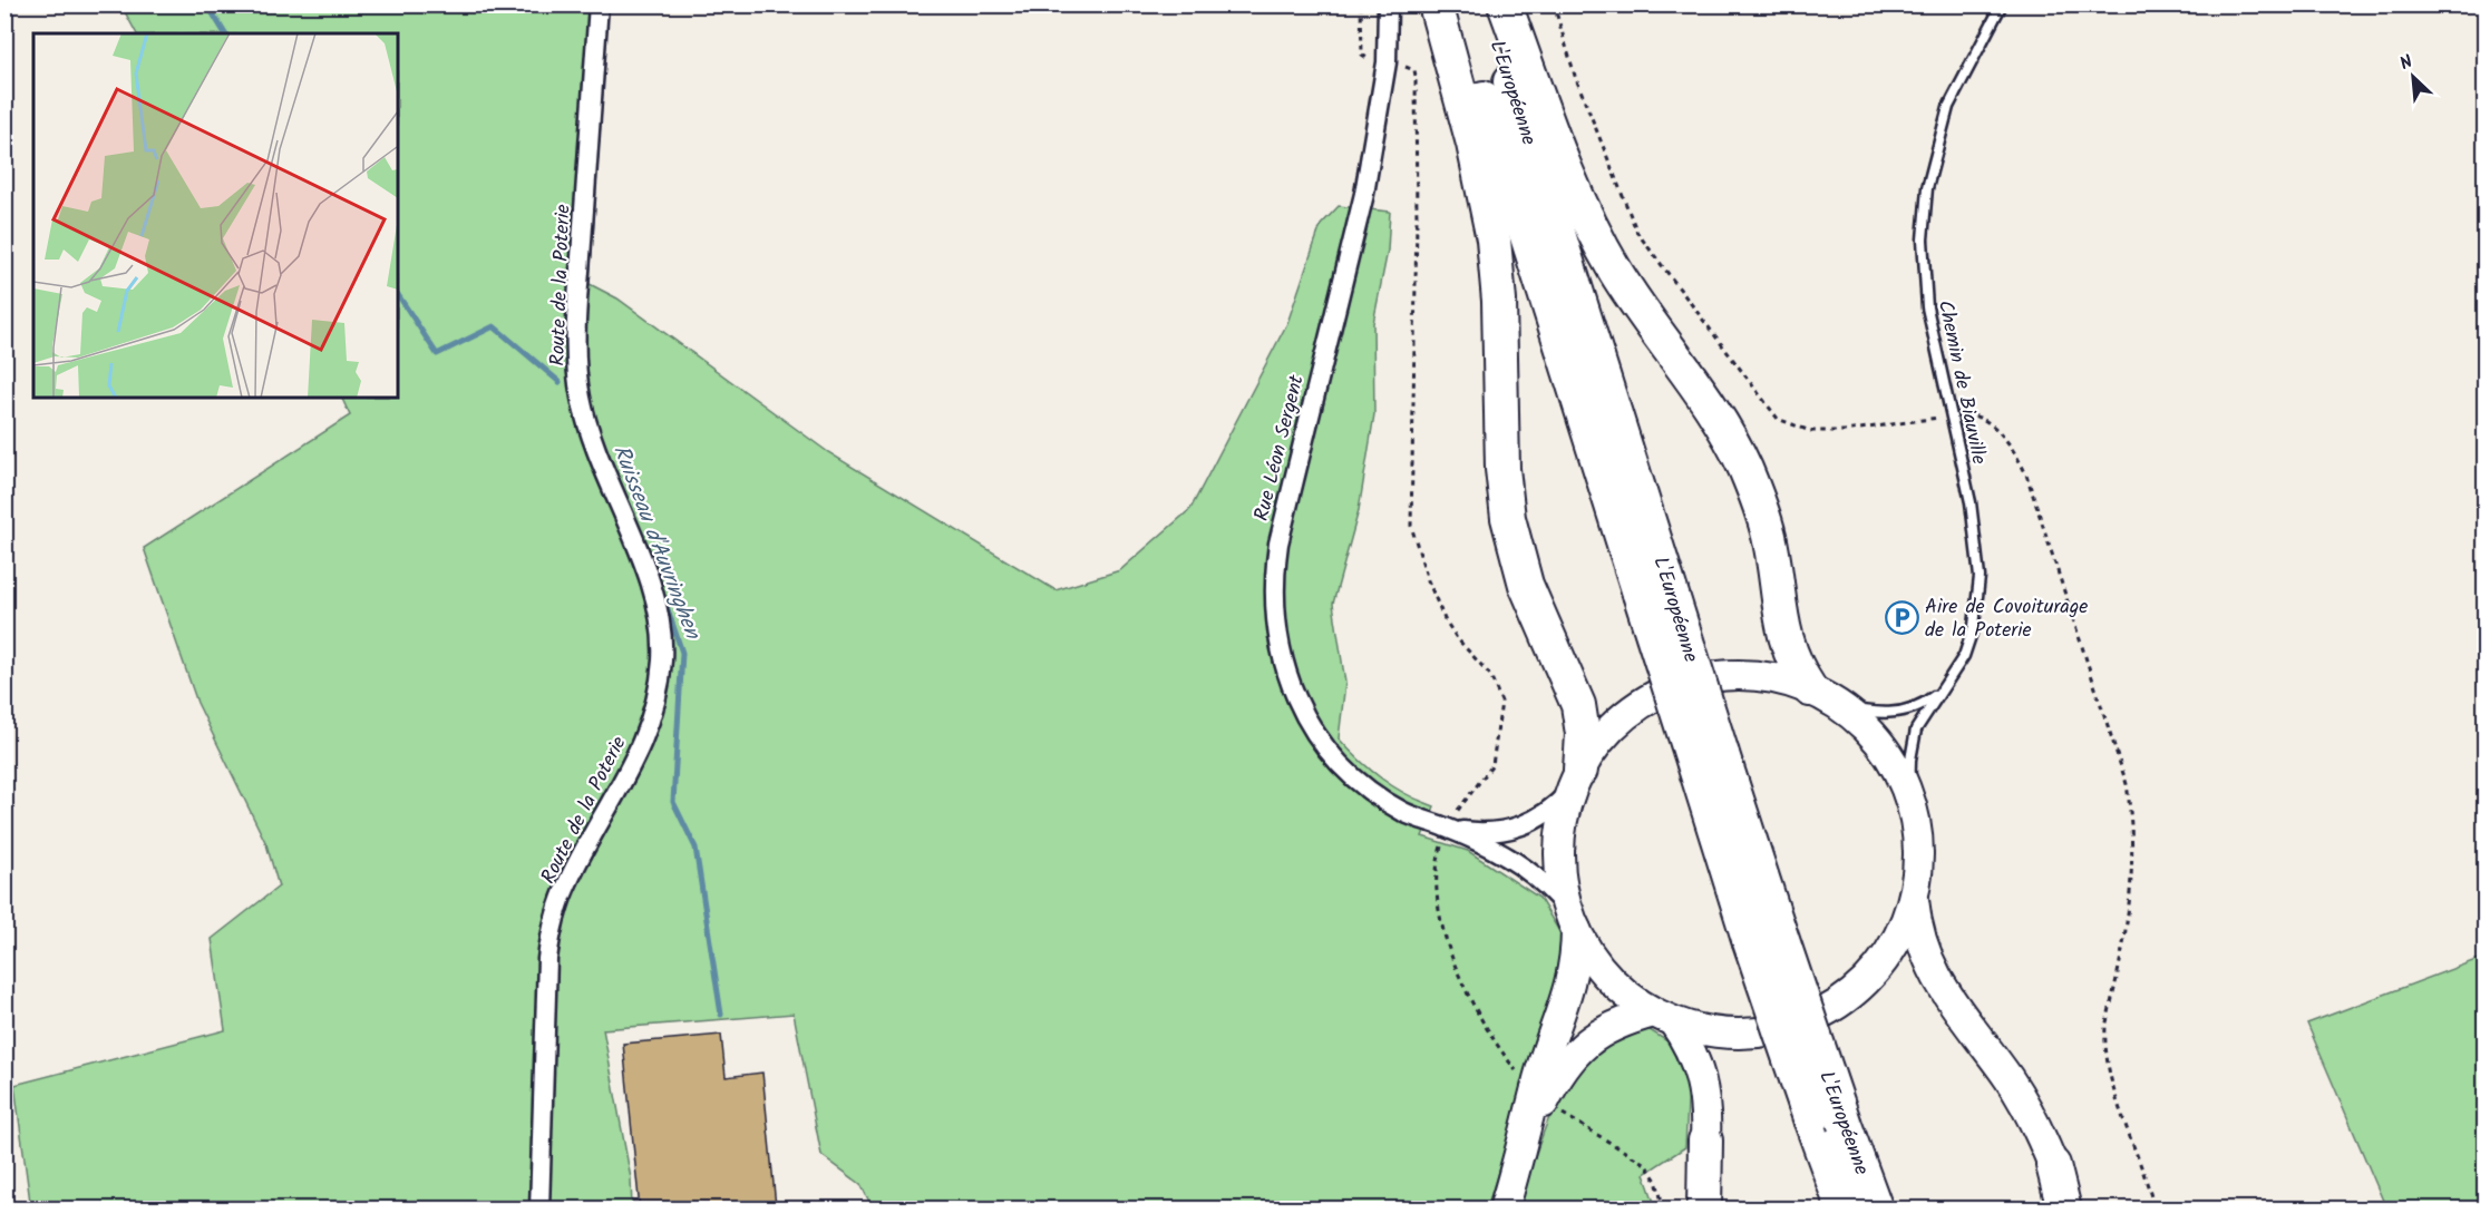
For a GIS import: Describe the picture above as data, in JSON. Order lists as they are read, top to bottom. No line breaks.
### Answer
{"streets":{"highway":["L'Européenne"],"street":["Route de la Poterie","Rue Léon Sergent"],"lane":["Chemin de Biauville"]},"water":["Ruisseau d'Auvringhen"],"places":{"parking":["Aire de Covoiturage de la Poterie"]},"north":"top left"}
